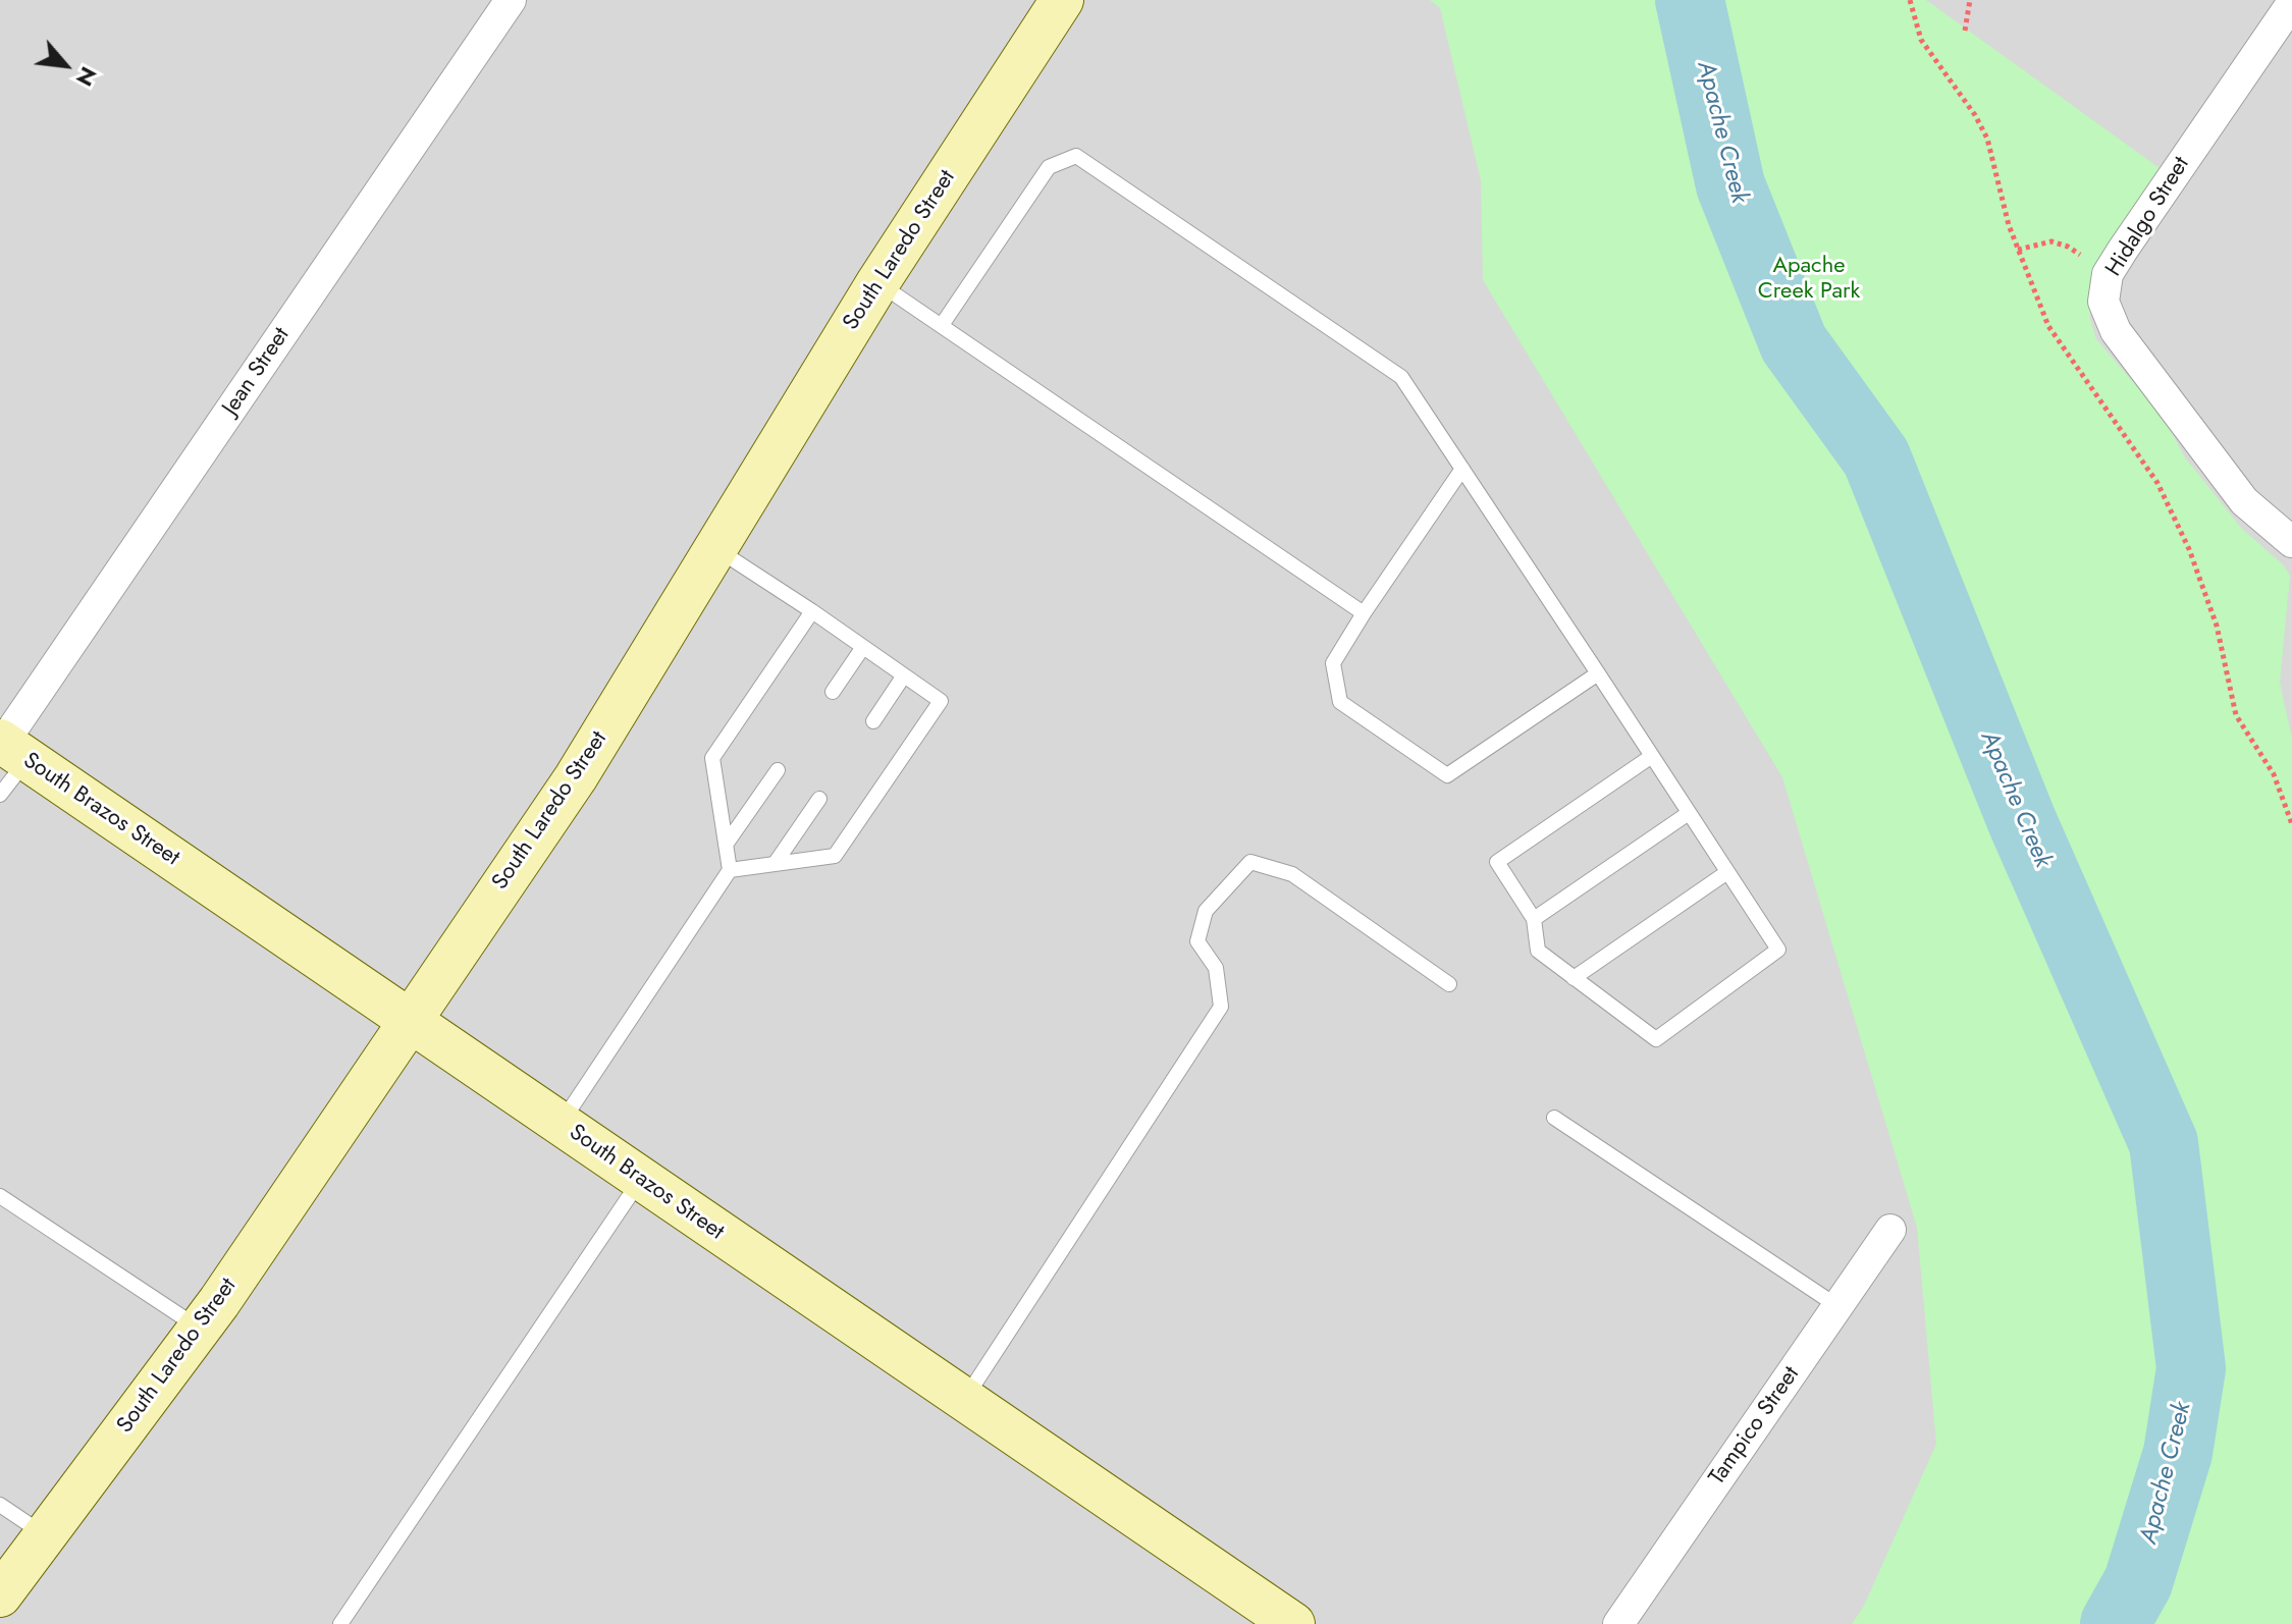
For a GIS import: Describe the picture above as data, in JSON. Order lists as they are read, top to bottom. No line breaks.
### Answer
{"streets":{"main road":["South Laredo Street","South Brazos Street"],"street":["Hidalgo Street","Jean Street","Tampico Street"]},"crossings":[["South Laredo Street","South Brazos Street"],["Jean Street","South Brazos Street"]],"water":["Apache Creek"],"parks":["Apache Creek Park"],"north":"bottom right"}
